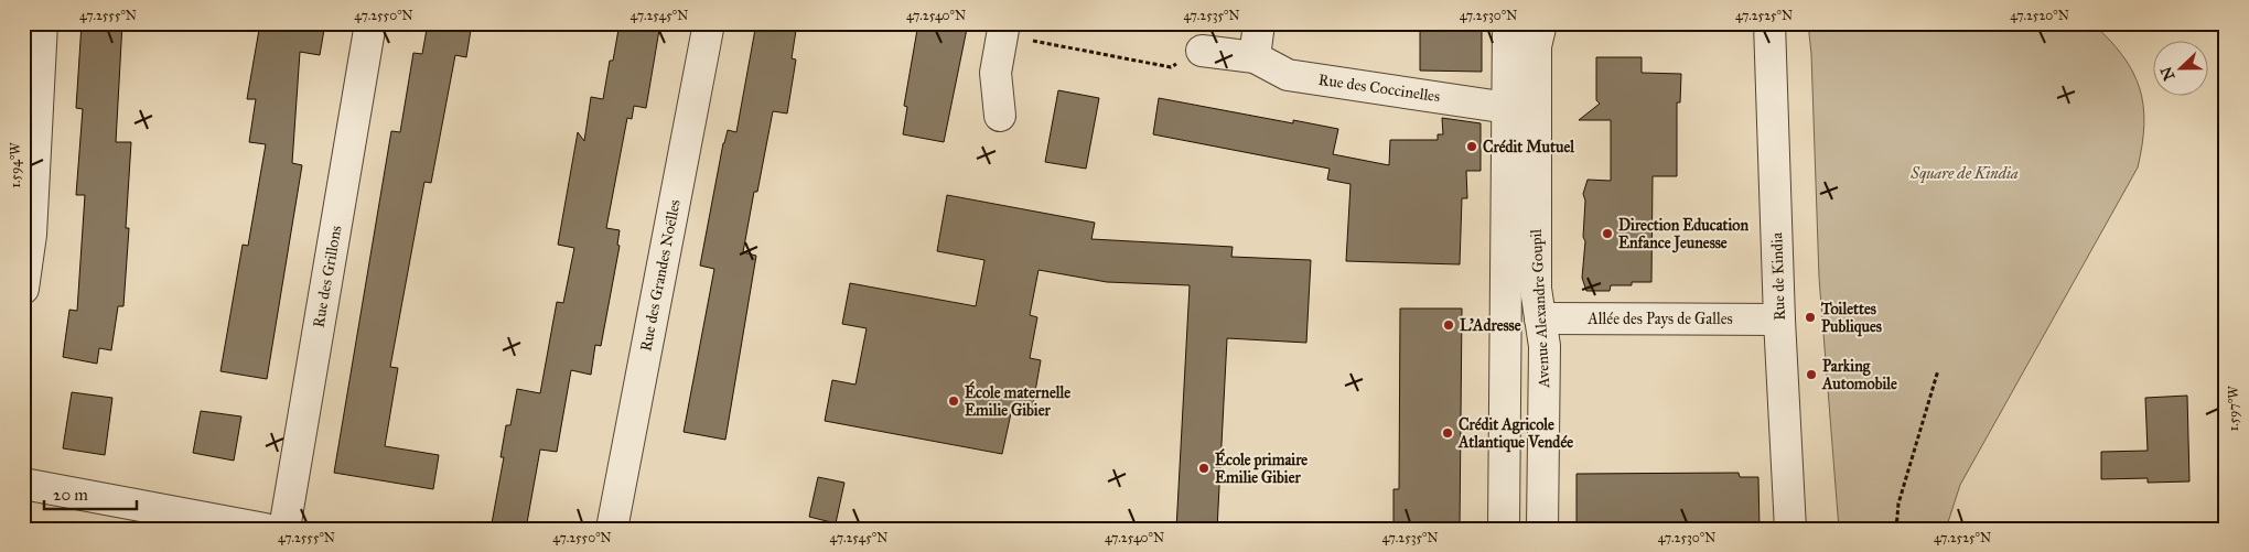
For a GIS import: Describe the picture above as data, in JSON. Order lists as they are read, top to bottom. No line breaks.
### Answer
{"streets":{"street":["Rue des Coccinelles","Rue des Grandes Noëlles","Rue des Grillons","Rue de Kindia","Avenue Alexandre Goupil","Allée des Pays de Galles"]},"crossings":[["Rue des Coccinelles","Avenue Alexandre Goupil"],["Rue de Kindia","Allée des Pays de Galles"],["Avenue Alexandre Goupil","Allée des Pays de Galles"]],"parks":["Square de Kindia"],"places":["Crédit Mutuel","Direction Education Enfance Jeunesse","Toilettes Publiques","L'Adresse","Parking Automobile","École maternelle Emilie Gibier","Crédit Agricole Atlantique Vendée","École primaire Emilie Gibier"],"scale_bar":"20 m","north":"left","coordinates":["47.2555°N","47.2550°N","47.2545°N","47.2540°N","47.2535°N","47.2530°N","47.2525°N","47.2520°N","1.594°W","1.597°W"]}
